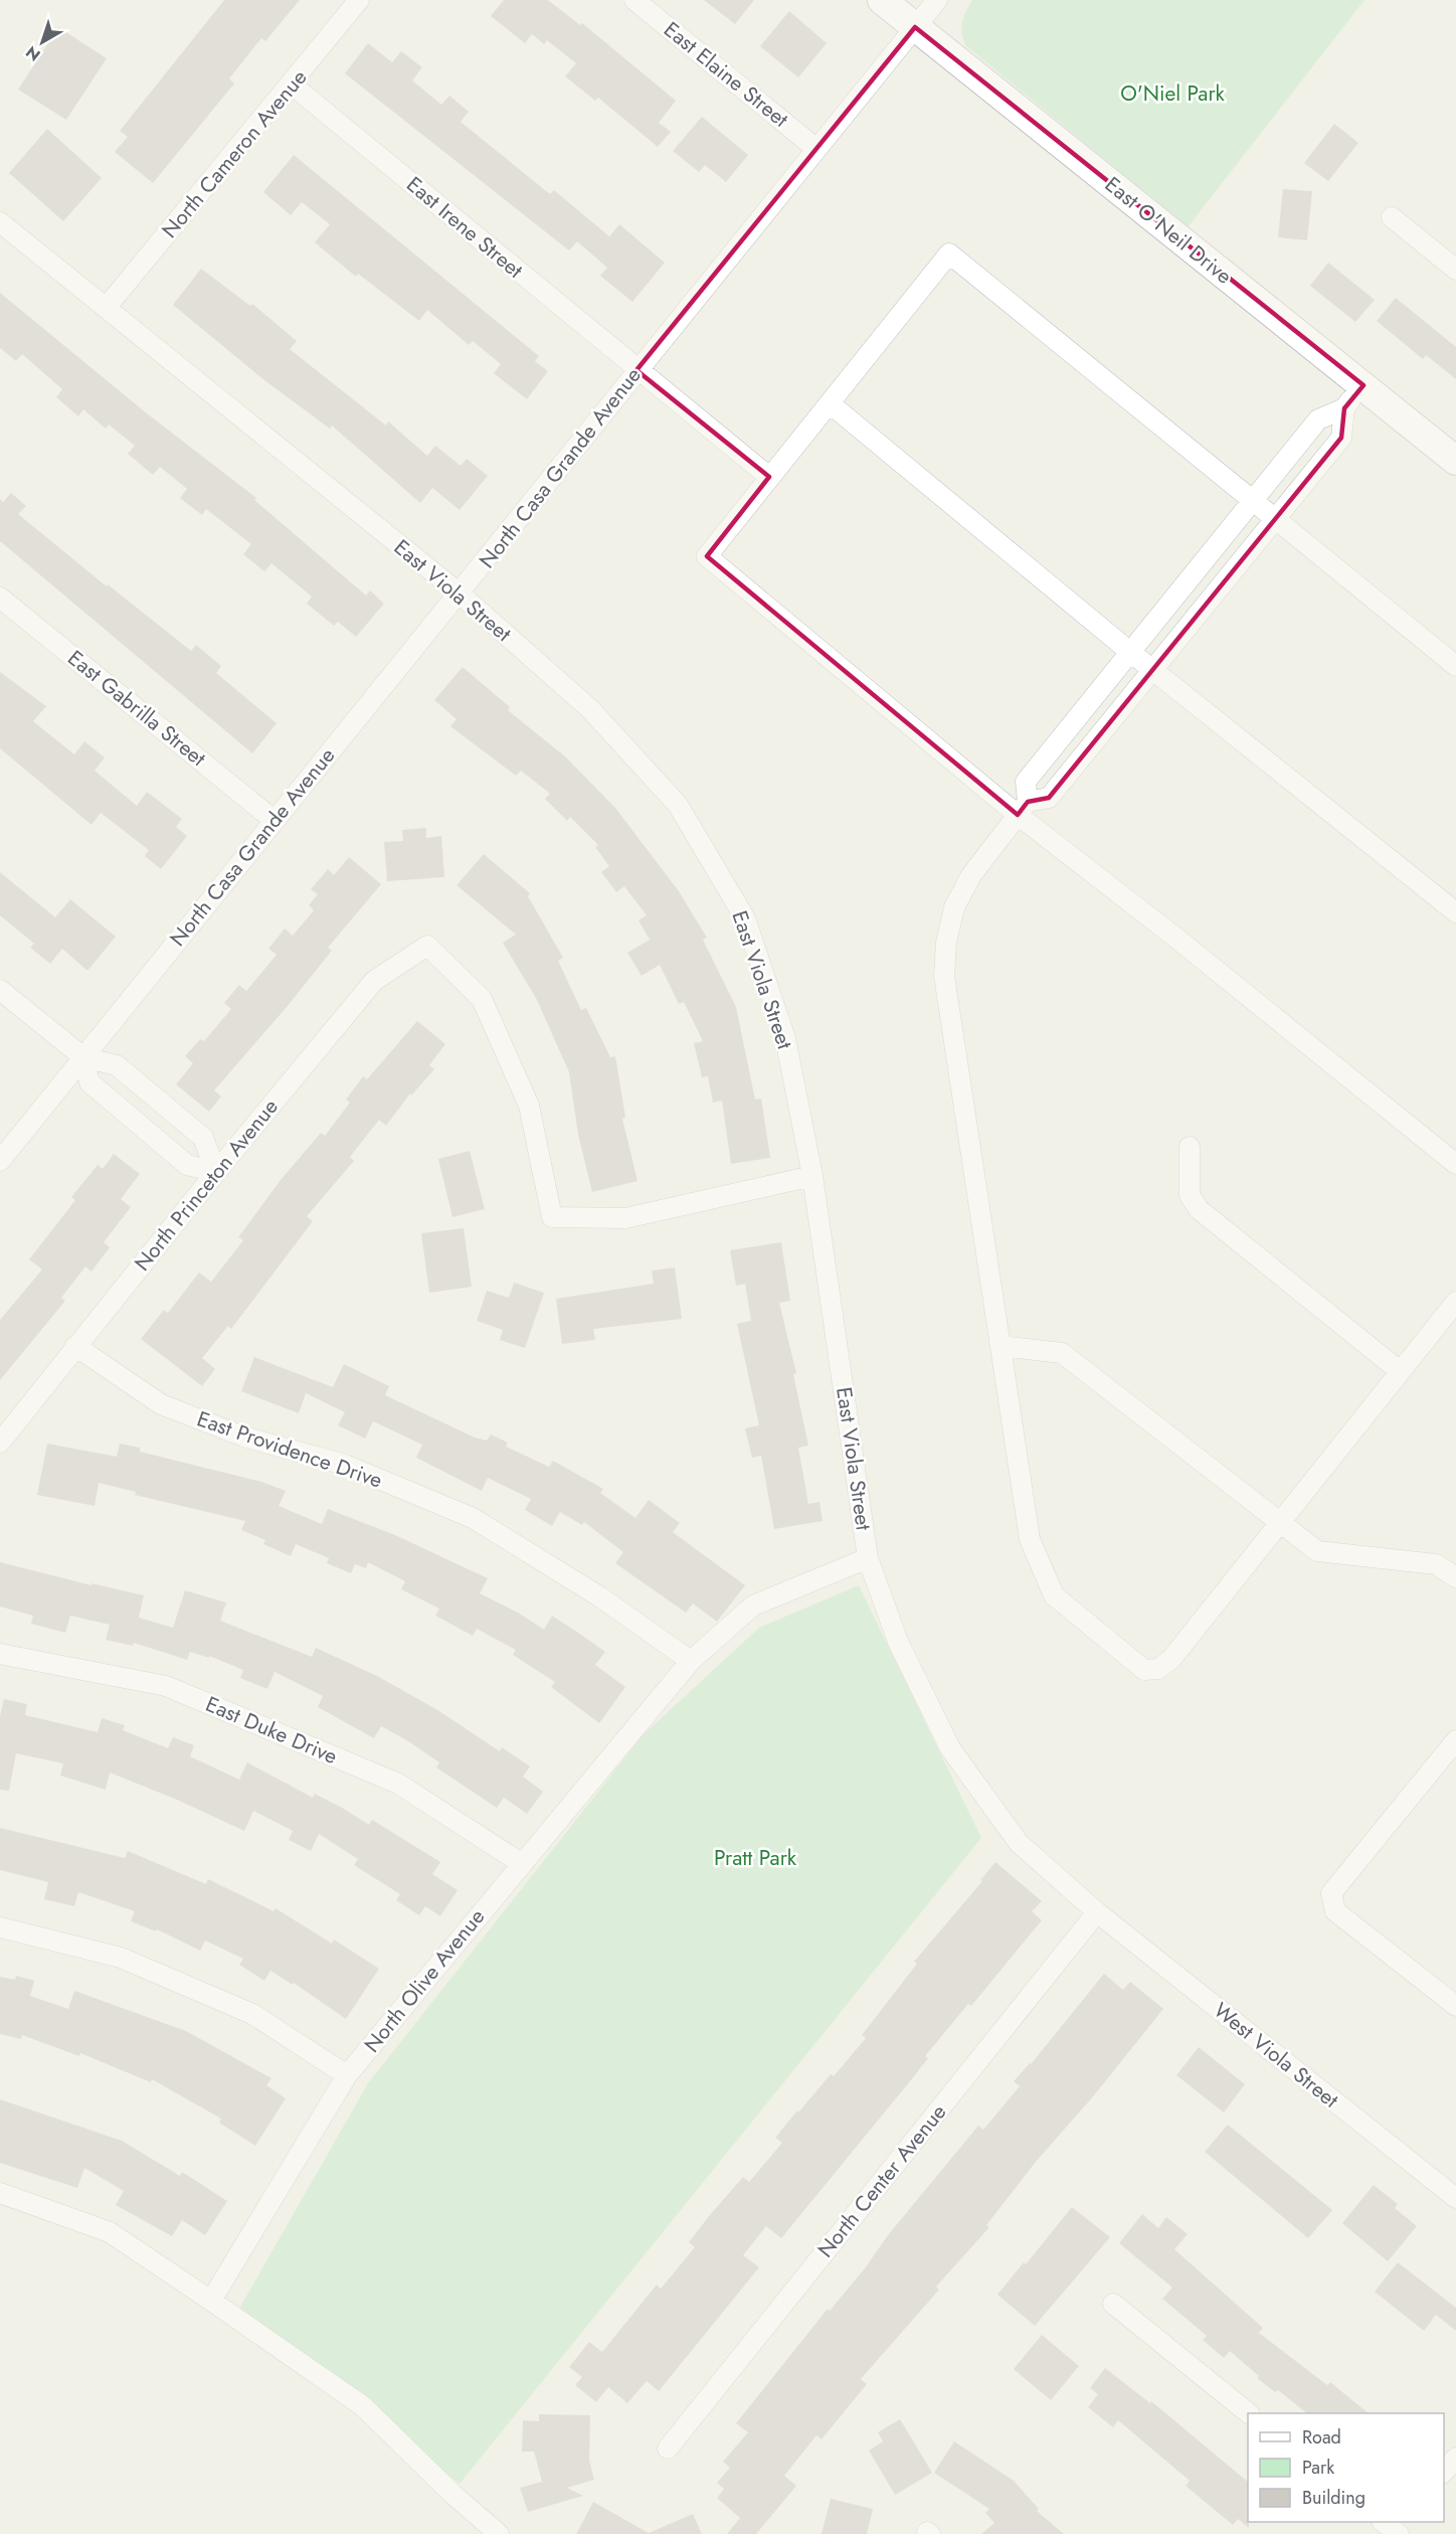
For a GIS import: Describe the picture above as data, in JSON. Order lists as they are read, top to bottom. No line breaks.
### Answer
{"streets":{"street":["East Elaine Street","North Cameron Avenue","East Irene Street","East O'Neil Drive","North Casa Grande Avenue","East Viola Street","East Gabrilla Street","North Princeton Avenue","East Providence Drive","East Duke Drive","North Olive Avenue","West Viola Street","North Center Avenue"]},"crossings":[["East Elaine Street","North Casa Grande Avenue"],["North Cameron Avenue","East Irene Street"],["North Cameron Avenue","East Viola Street"],["East Irene Street","North Casa Grande Avenue"],["East O'Neil Drive","North Casa Grande Avenue"],["North Casa Grande Avenue","East Viola Street"],["North Casa Grande Avenue","East Gabrilla Street"],["East Viola Street","North Princeton Avenue"],["East Viola Street","North Olive Avenue"],["East Viola Street","West Viola Street"],["East Viola Street","North Center Avenue"],["North Princeton Avenue","East Providence Drive"],["East Providence Drive","North Olive Avenue"],["East Duke Drive","North Olive Avenue"],["West Viola Street","North Center Avenue"]],"parks":["O'Niel Park","Pratt Park"],"legend":["Road","Park","Building"],"north":"bottom left"}
